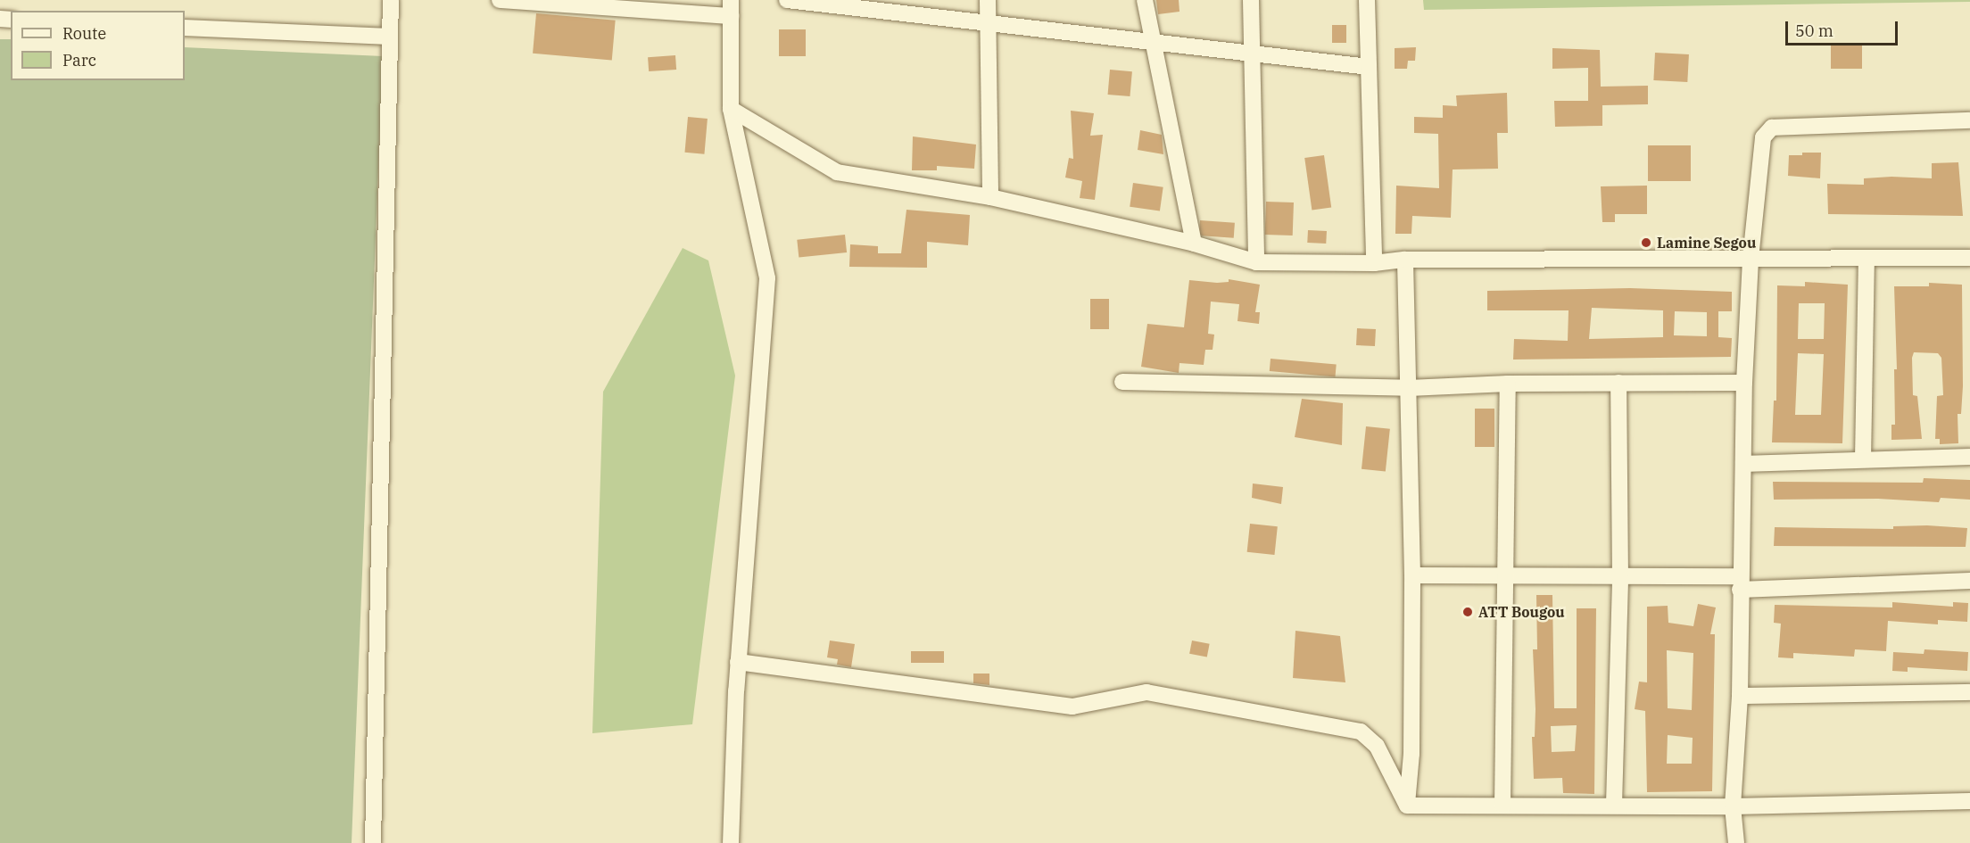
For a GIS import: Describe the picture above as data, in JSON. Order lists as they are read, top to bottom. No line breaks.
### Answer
{"places":["Lamine Segou","ATT Bougou"],"legend":["Route","Parc"],"scale_bar":"50 m"}
